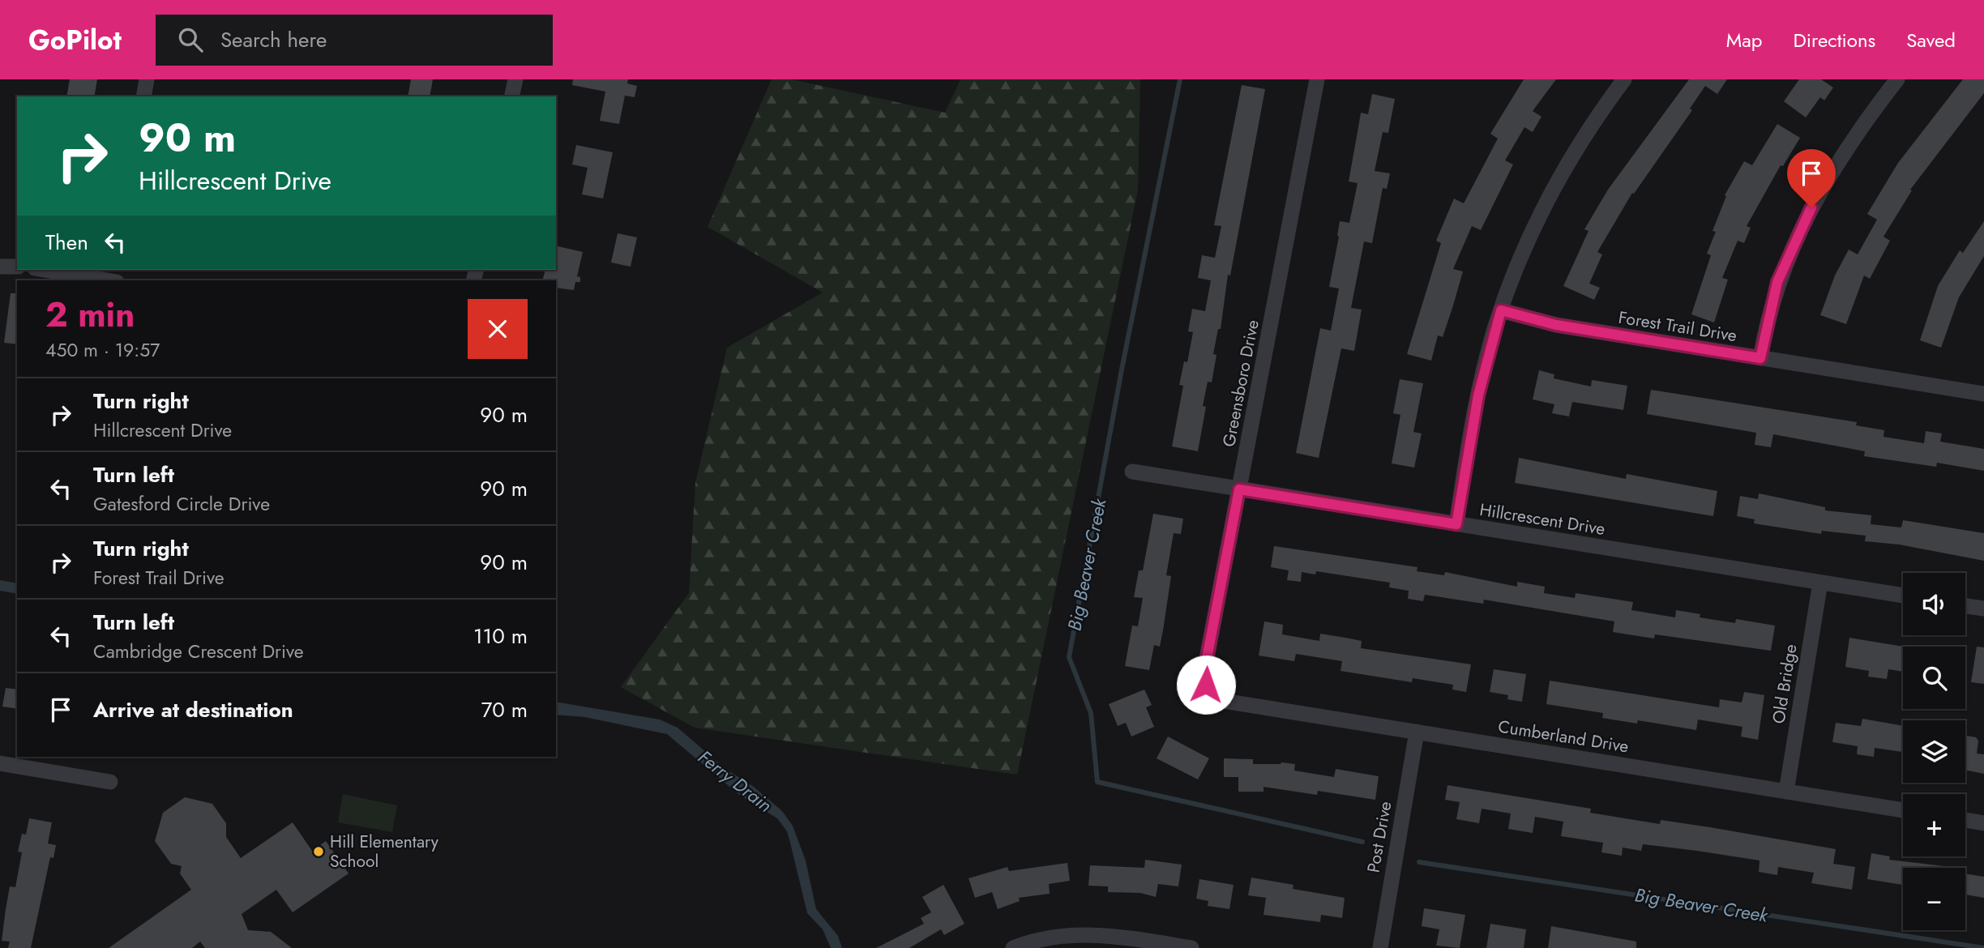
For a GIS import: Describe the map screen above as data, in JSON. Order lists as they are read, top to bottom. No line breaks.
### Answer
{"streets":{"street":["Forest Trail Drive","Greensboro Drive","Hillcrescent Drive","Old Bridge","Cumberland Drive","Post Drive"]},"crossings":[["Greensboro Drive","Hillcrescent Drive"],["Greensboro Drive","Cumberland Drive"],["Hillcrescent Drive","Old Bridge"],["Old Bridge","Cumberland Drive"],["Cumberland Drive","Post Drive"]],"water":["Big Beaver Creek","Ferry Drain"],"places":["Hill Elementary School"],"page":{"header":"GoPilot","search":"Search here","nav":["Map","Directions","Saved"],"turn":["90 m","Hillcrescent Drive"],"then":"Then","heading":["2 min","450 m · 19:57"],"list":[{"name":"Turn right","note":"Hillcrescent Drive","value":"90 m"},{"name":"Turn left","note":"Gatesford Circle Drive","value":"90 m"},{"name":"Turn right","note":"Forest Trail Drive","value":"90 m"},{"name":"Turn left","note":"Cambridge Crescent Drive","value":"110 m"},{"name":"Arrive at destination","value":"70 m"}],"map_buttons":["+","−"]}}
